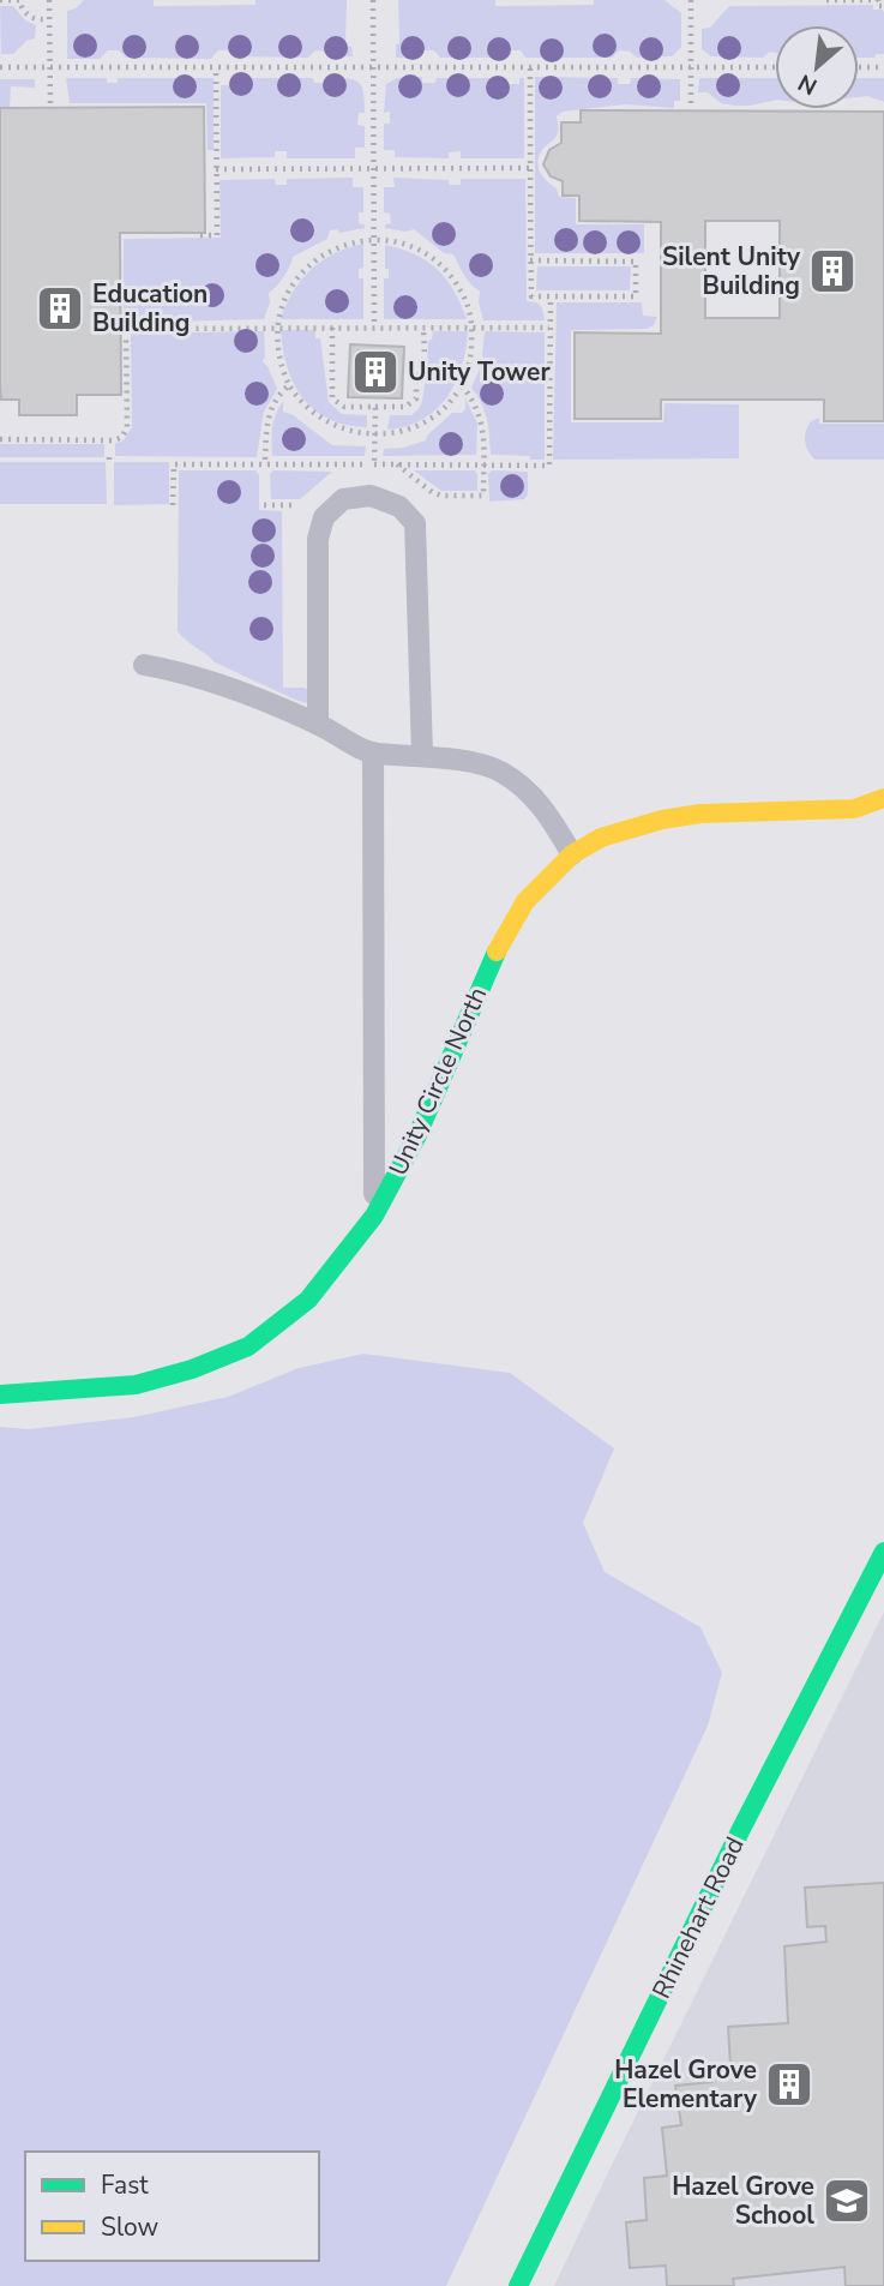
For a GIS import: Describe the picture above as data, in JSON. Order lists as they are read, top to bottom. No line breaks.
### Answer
{"streets":{"street":["Unity Circle North","Rhinehart Road"]},"places":{"building":["Silent Unity Building","Education Building","Unity Tower","Hazel Grove Elementary"],"school or university":["Hazel Grove School"]},"legend":["Fast","Slow"],"north":"bottom left"}
